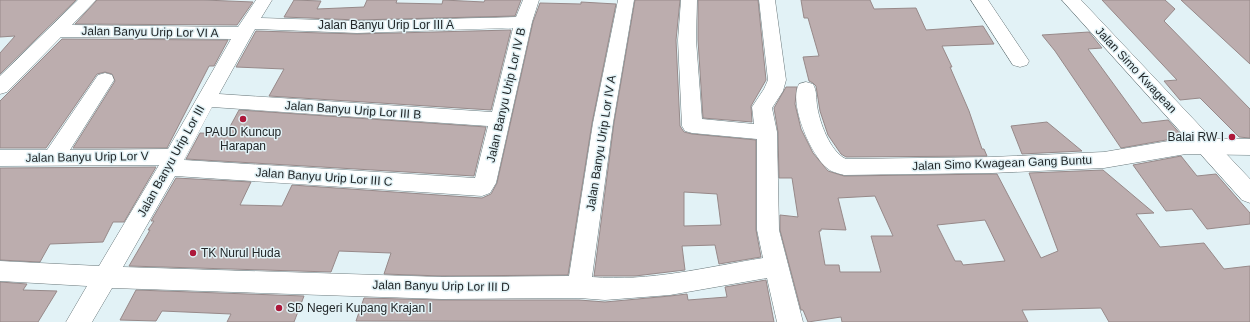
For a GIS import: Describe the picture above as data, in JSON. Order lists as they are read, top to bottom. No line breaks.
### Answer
{"streets":{"street":["Jalan Banyu Urip Lor III A","Jalan Banyu Urip Lor VI A","Jalan Simo Kwagean","Jalan Banyu Urip Lor IV B","Jalan Banyu Urip Lor III B","Jalan Banyu Urip Lor IV A","Jalan Banyu Urip Lor V","Jalan Banyu Urip Lor III","Jalan Simo Kwagean Gang Buntu","Jalan Banyu Urip Lor III C","Jalan Banyu Urip Lor III D"]},"crossings":[["Jalan Banyu Urip Lor III A","Jalan Banyu Urip Lor VI A"],["Jalan Banyu Urip Lor III A","Jalan Banyu Urip Lor IV B"],["Jalan Banyu Urip Lor III A","Jalan Banyu Urip Lor III"],["Jalan Banyu Urip Lor VI A","Jalan Banyu Urip Lor III"],["Jalan Simo Kwagean","Jalan Simo Kwagean Gang Buntu"],["Jalan Banyu Urip Lor IV B","Jalan Banyu Urip Lor III B"],["Jalan Banyu Urip Lor IV B","Jalan Banyu Urip Lor III C"],["Jalan Banyu Urip Lor III B","Jalan Banyu Urip Lor III"],["Jalan Banyu Urip Lor IV A","Jalan Banyu Urip Lor III D"],["Jalan Banyu Urip Lor V","Jalan Banyu Urip Lor III"],["Jalan Banyu Urip Lor V","Jalan Banyu Urip Lor III C"],["Jalan Banyu Urip Lor III","Jalan Banyu Urip Lor III C"],["Jalan Banyu Urip Lor III","Jalan Banyu Urip Lor III D"]],"places":["PAUD Kuncup Harapan","Balai RW I","TK Nurul Huda","SD Negeri Kupang Krajan I"]}
